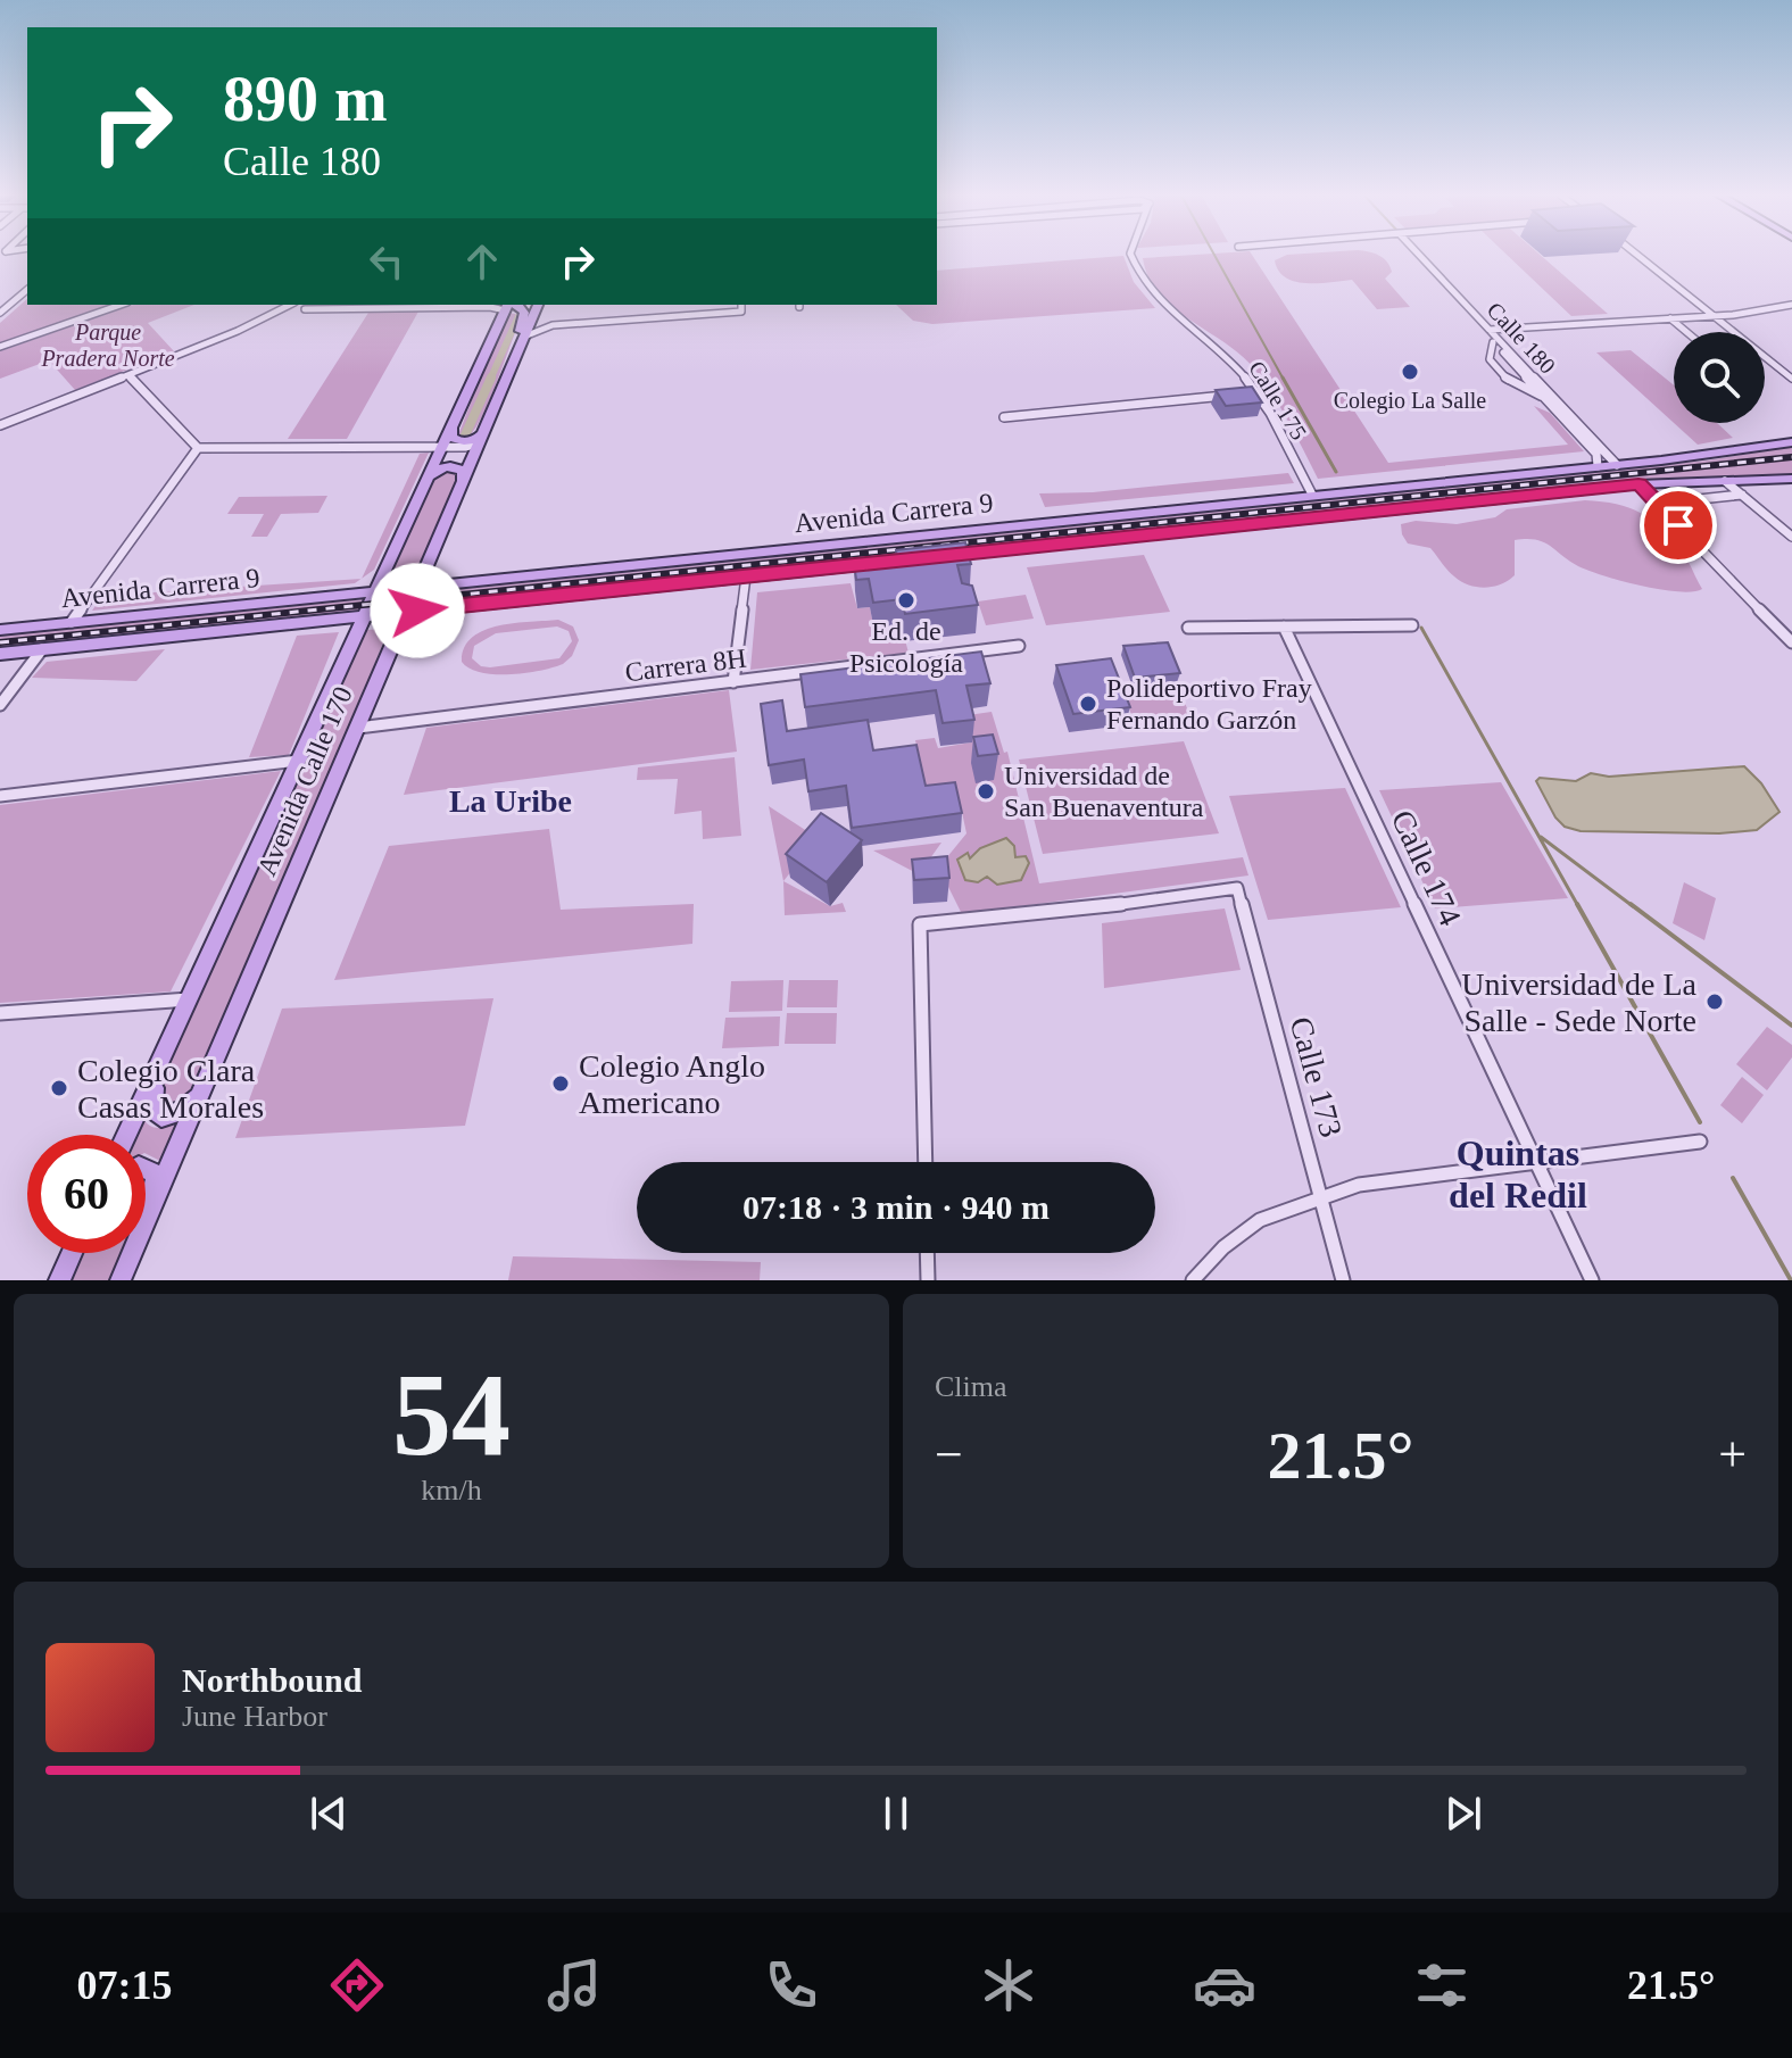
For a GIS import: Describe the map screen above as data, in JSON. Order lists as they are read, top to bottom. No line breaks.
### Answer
{"streets":{"main road":["Avenida Carrera 9","Avenida Calle 170"],"street":["Calle 180","Calle 175","Carrera 8H","Calle 174","Calle 173"]},"crossings":[["Calle 180","Avenida Carrera 9"],["Calle 175","Avenida Carrera 9"],["Avenida Carrera 9","Avenida Calle 170"],["Carrera 8H","Avenida Calle 170"]],"districts":["La Uribe","Quintas del Redil"],"parks":["Parque Pradera Norte"],"places":["Colegio La Salle","Ed. de Psicología","Polideportivo Fray Fernando Garzón","Universidad de San Buenaventura","Universidad de La Salle - Sede Norte","Colegio Anglo Americano","Colegio Clara Casas Morales"],"page":{"turn":["890 m","Calle 180"],"limit":"60","trip":"07:18 · 3 min · 940 m","tile":[["54","km/h"],"Clima"],"heat":["−","21.5°","+"],"song":["Northbound","June Harbor"],"tabs":["07:15","21.5°"]}}
